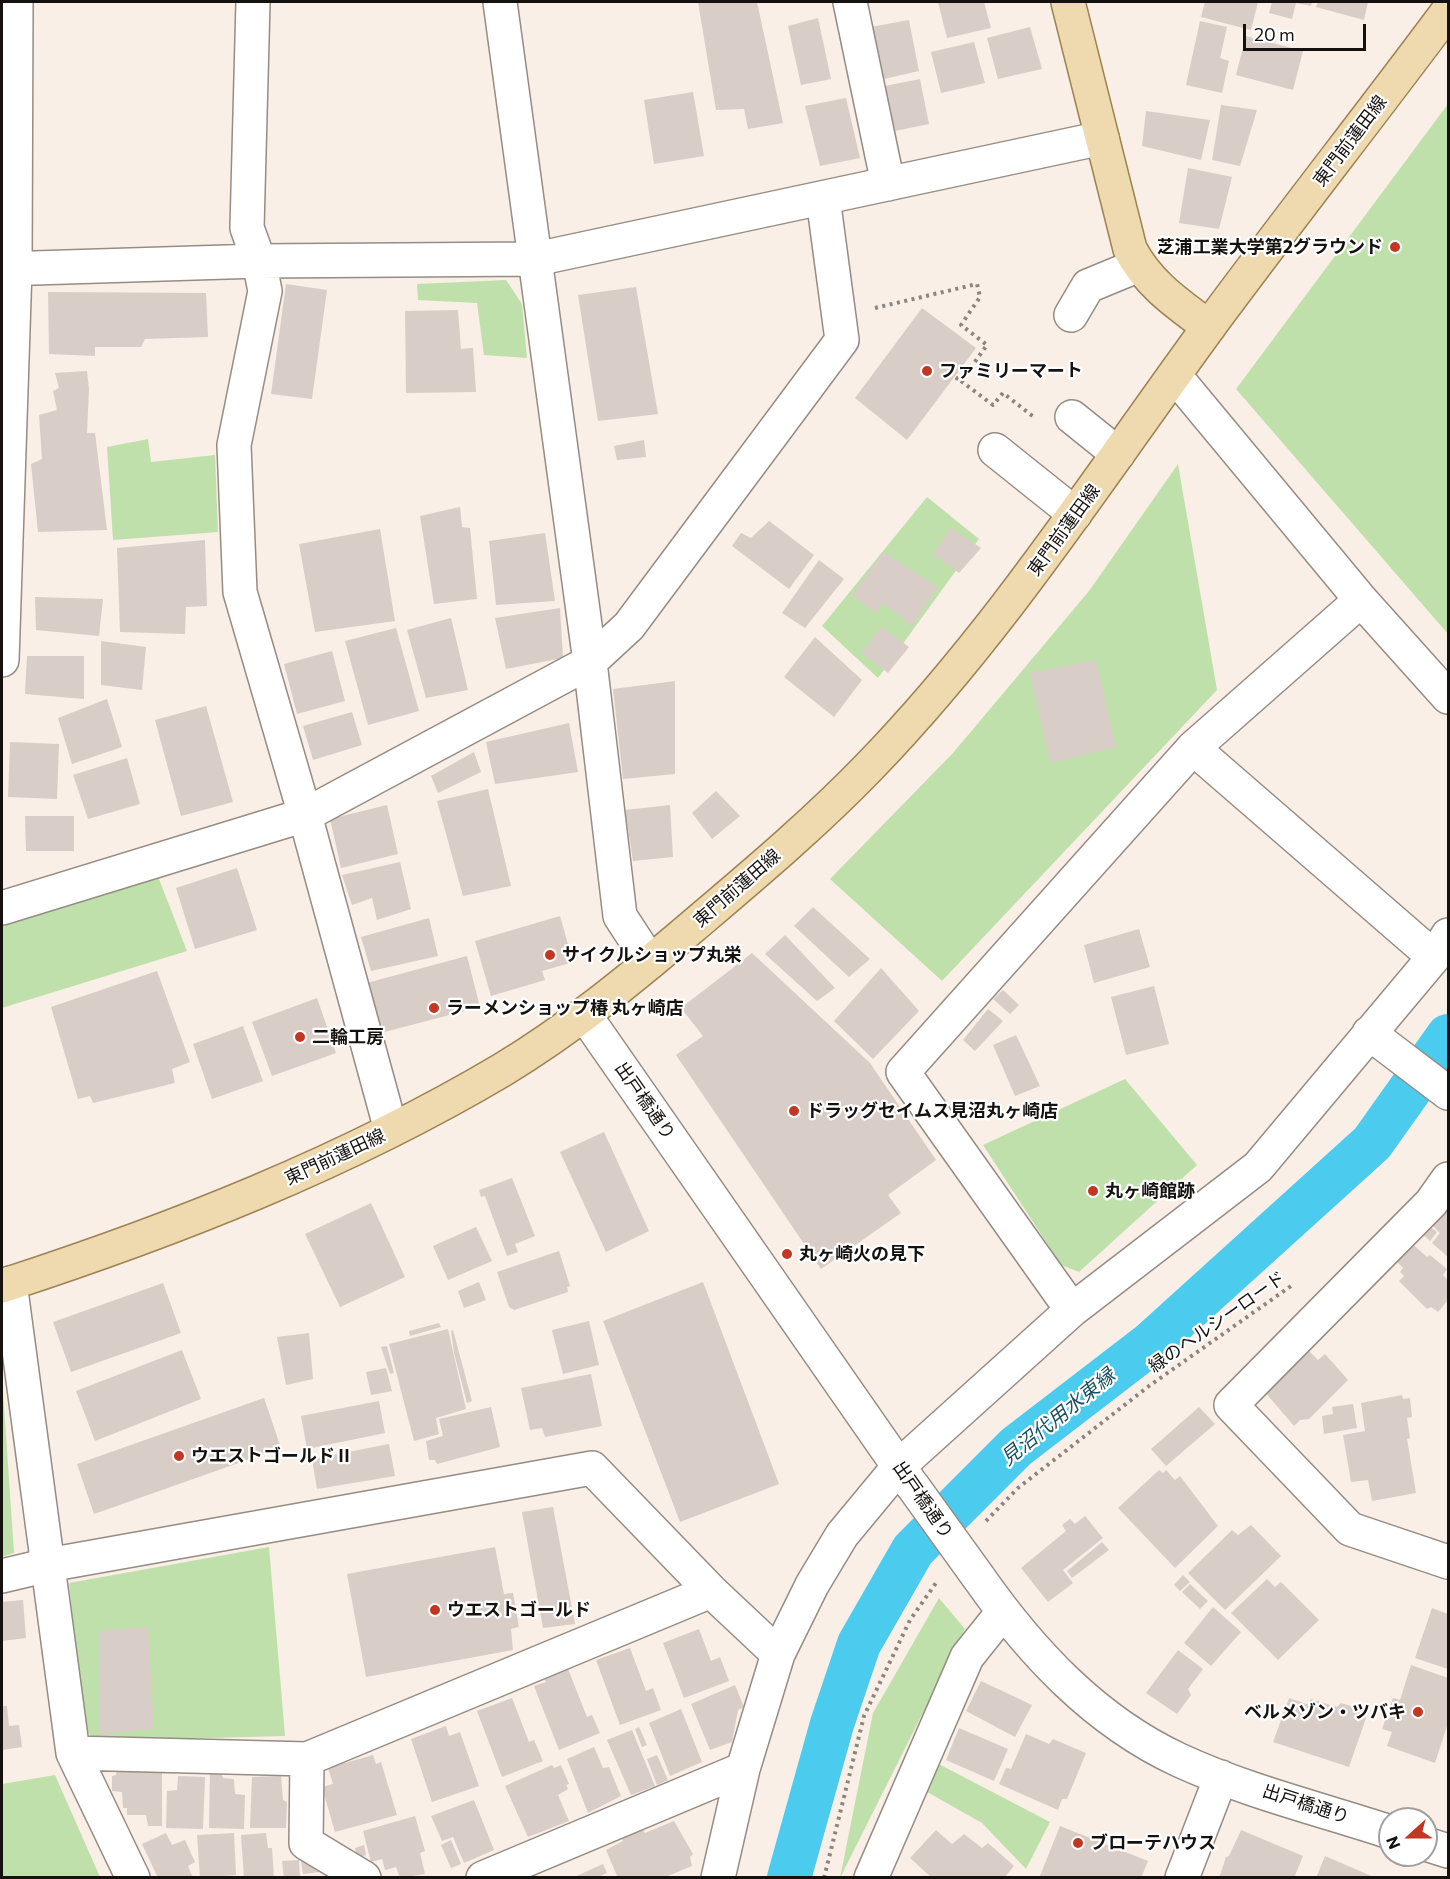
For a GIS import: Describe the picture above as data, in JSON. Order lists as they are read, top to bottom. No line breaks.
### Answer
{"streets":{"main road":["東門前蓮田線"],"street":["出戸橋通り"],"path":["緑のヘルシーロード"]},"crossings":[["東門前蓮田線","出戸橋通り"]],"water":["見沼代用水東縁"],"places":["芝浦工業大学第2グラウンド","ファミリーマート","サイクルショップ丸栄","ラーメンショップ椿 丸ヶ崎店","二輪工房","ドラッグセイムス見沼丸ヶ崎店","丸ヶ崎館跡","丸ヶ崎火の見下","ウエストゴールドⅡ","ウエストゴールド","ベルメゾン・ツバキ","ブローテハウス"],"scale_bar":"20 m","north":"left"}
